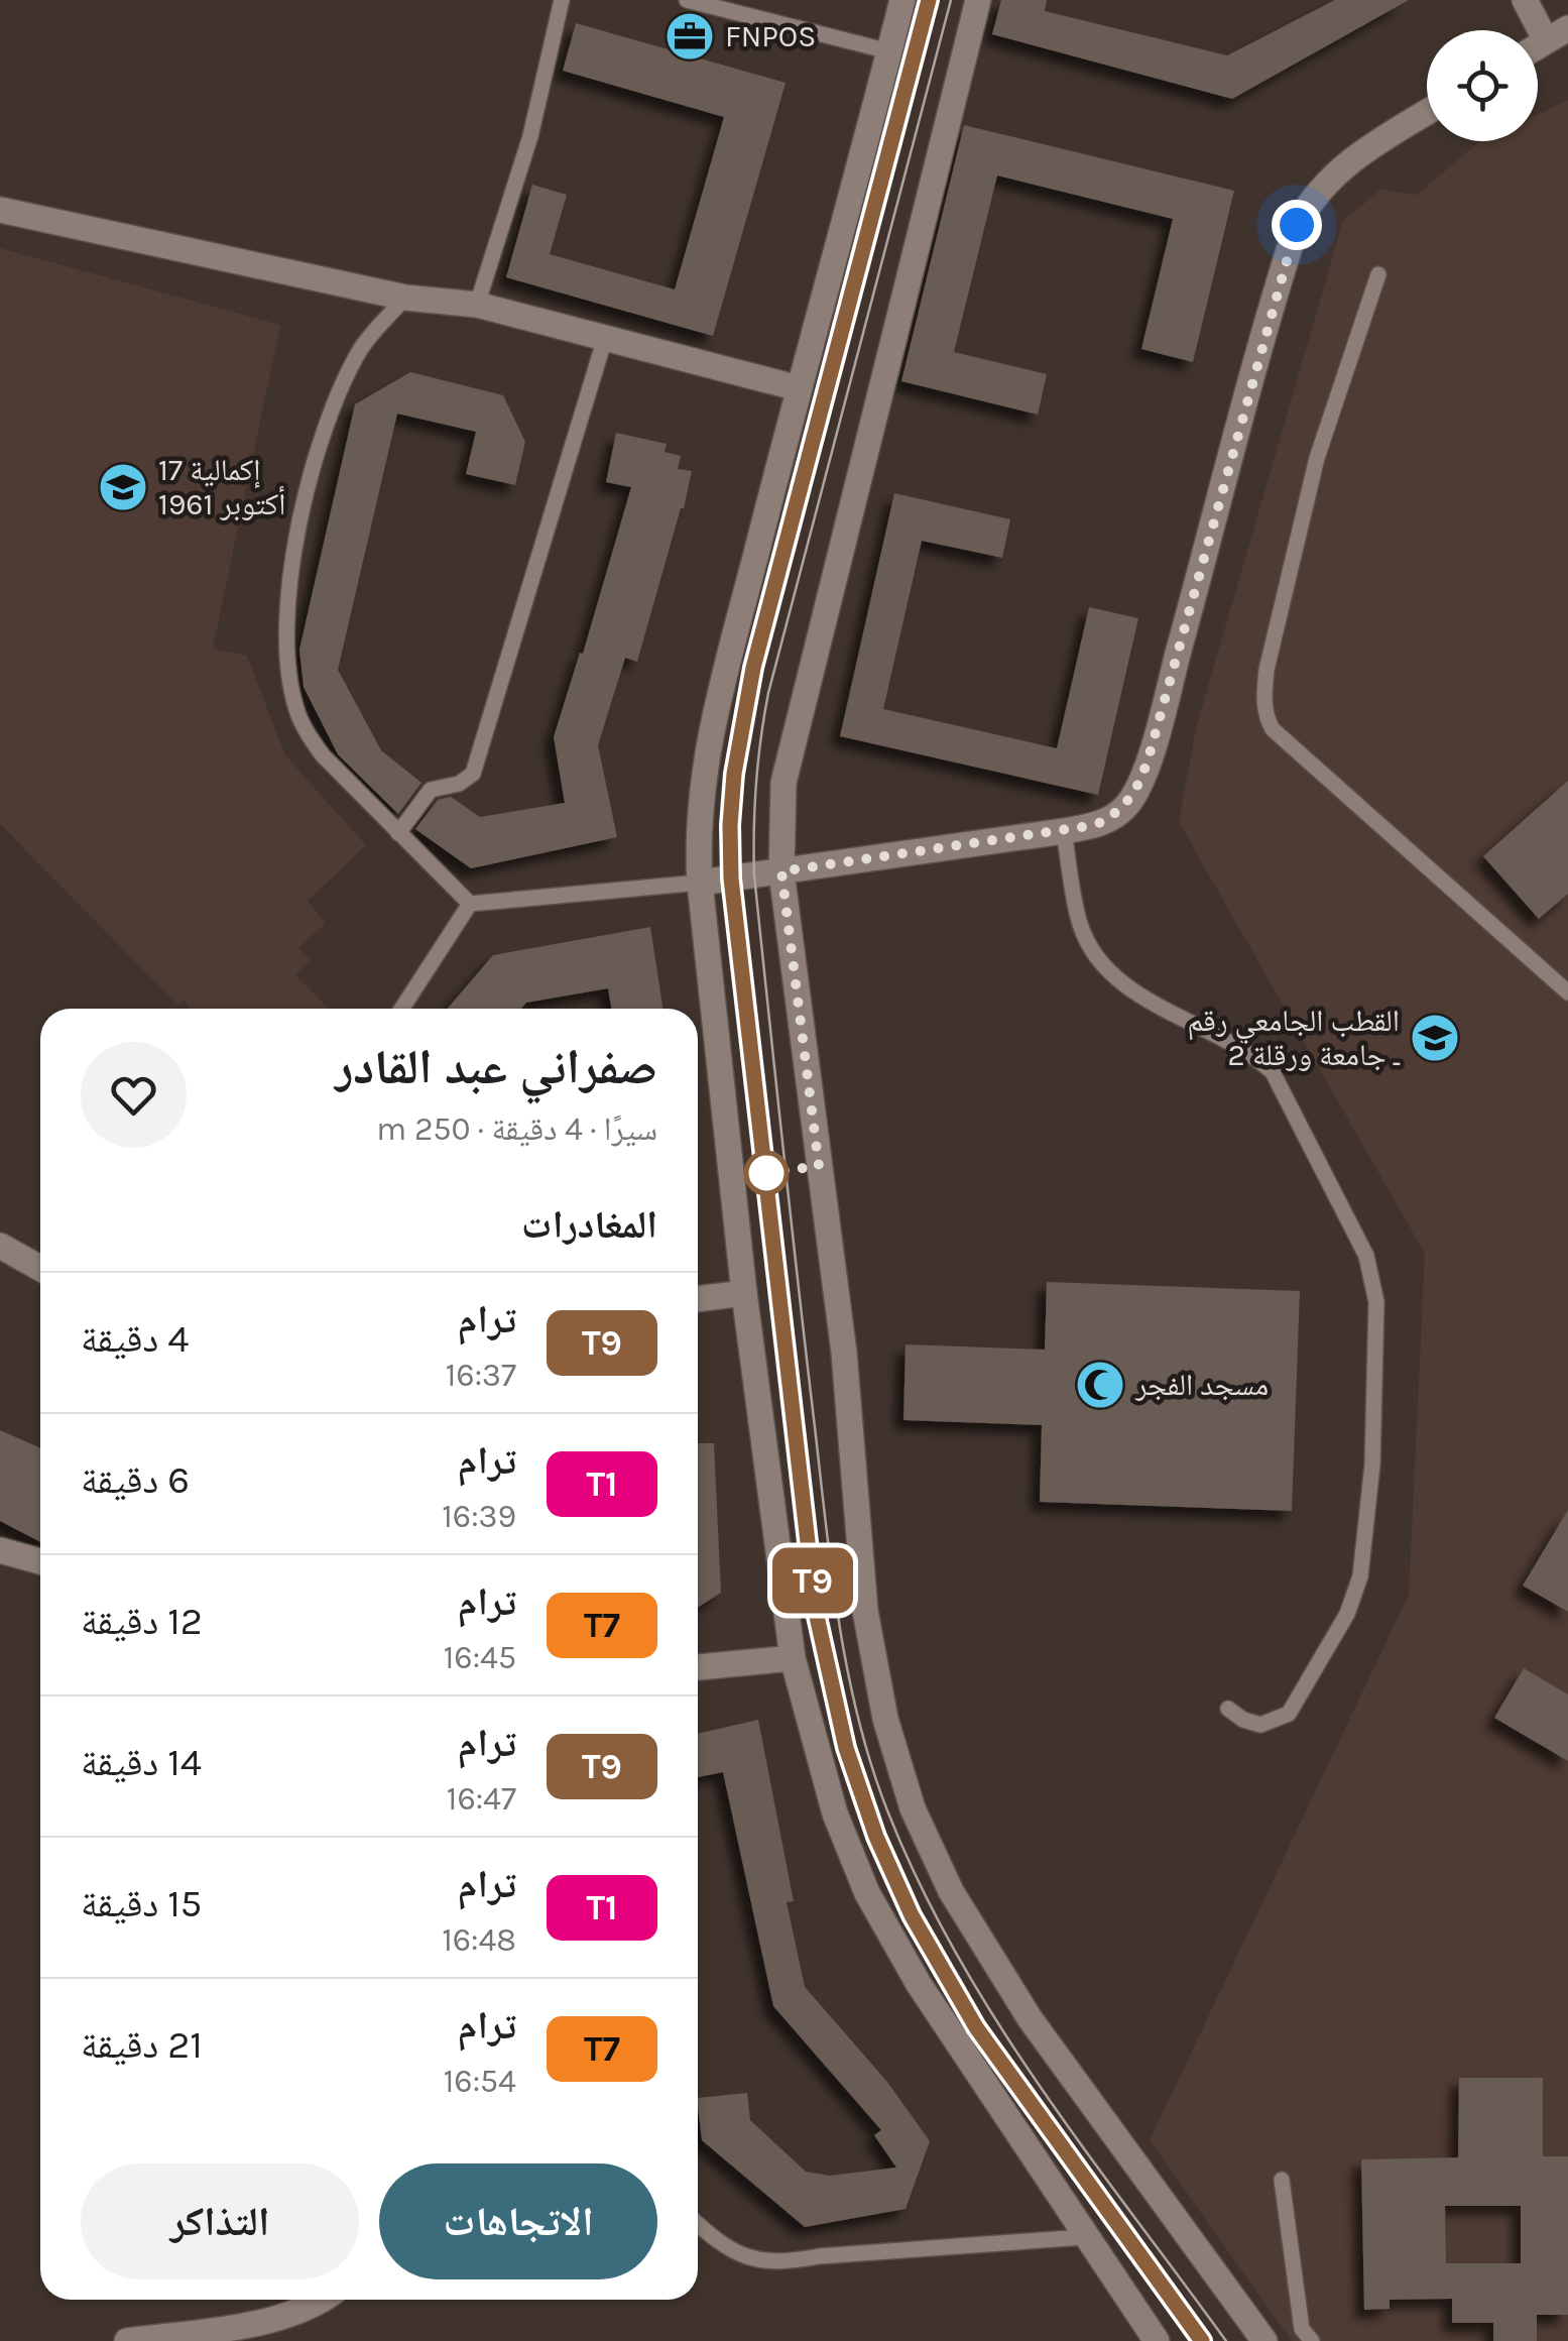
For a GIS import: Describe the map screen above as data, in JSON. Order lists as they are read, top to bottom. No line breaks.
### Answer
{"places":{"office":["FNPOS"],"school or university":["إكمالية 17 أكتوبر 1961","القطب الجامعي رقم 2 ـ جامعة ورقلة"],"mosque":["مسجد الفجر"]},"lines":["tram line T9"],"page":{"on_map":"T9","heading":[["صفراني عبد القادر","سيرًا · 4 دقيقة · 250 m"],"المغادرات"],"list":[{"mark":"T9","name":"ترام","note":"16:37","value":"4 دقيقة"},{"mark":"T1","name":"ترام","note":"16:39","value":"6 دقيقة"},{"mark":"T7","name":"ترام","note":"16:45","value":"12 دقيقة"},{"mark":"T9","name":"ترام","note":"16:47","value":"14 دقيقة"},{"mark":"T1","name":"ترام","note":"16:48","value":"15 دقيقة"},{"mark":"T7","name":"ترام","note":"16:54","value":"21 دقيقة"}],"buttons":["الاتجاهات","التذاكر"]}}
